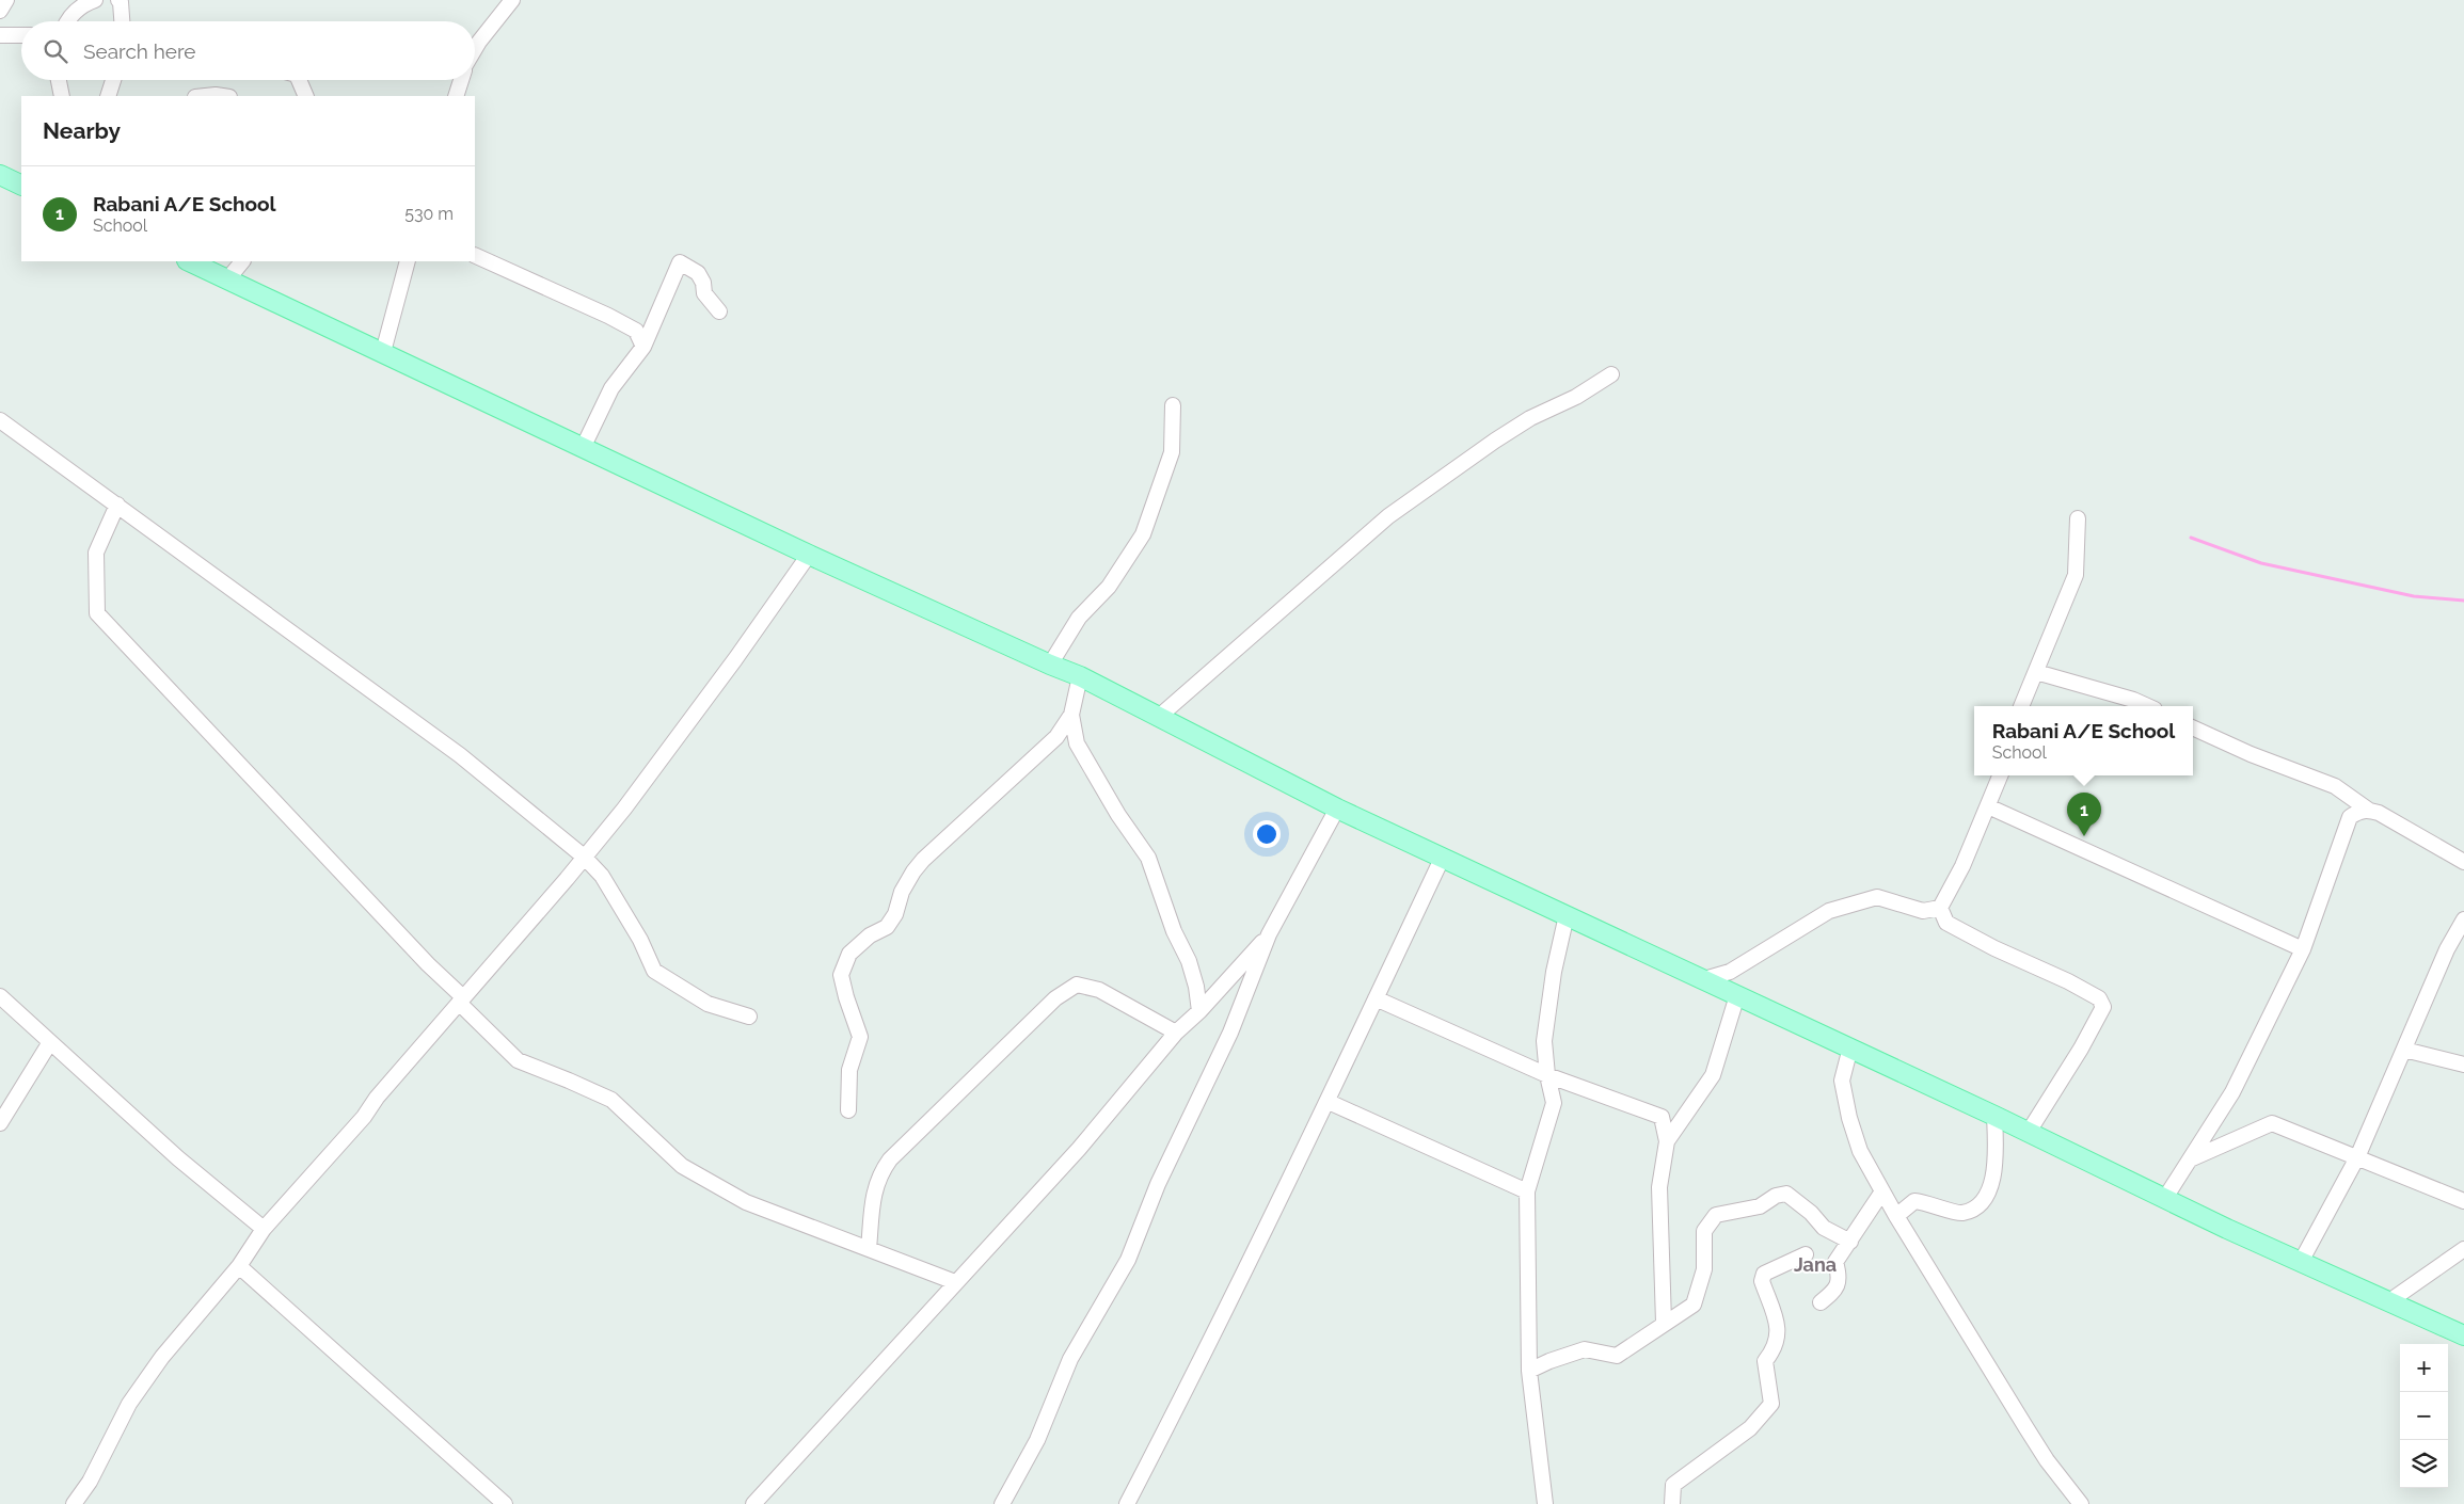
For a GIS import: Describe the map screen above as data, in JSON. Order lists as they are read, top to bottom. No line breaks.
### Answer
{"districts":["Jana"],"page":{"search":"Search here","heading":"Nearby","list":[{"mark":"1","name":"Rabani A/E School","note":"School","value":"530 m"}],"popup":["Rabani A/E School","School"],"pins":"1","map_buttons":["+","−"]}}
